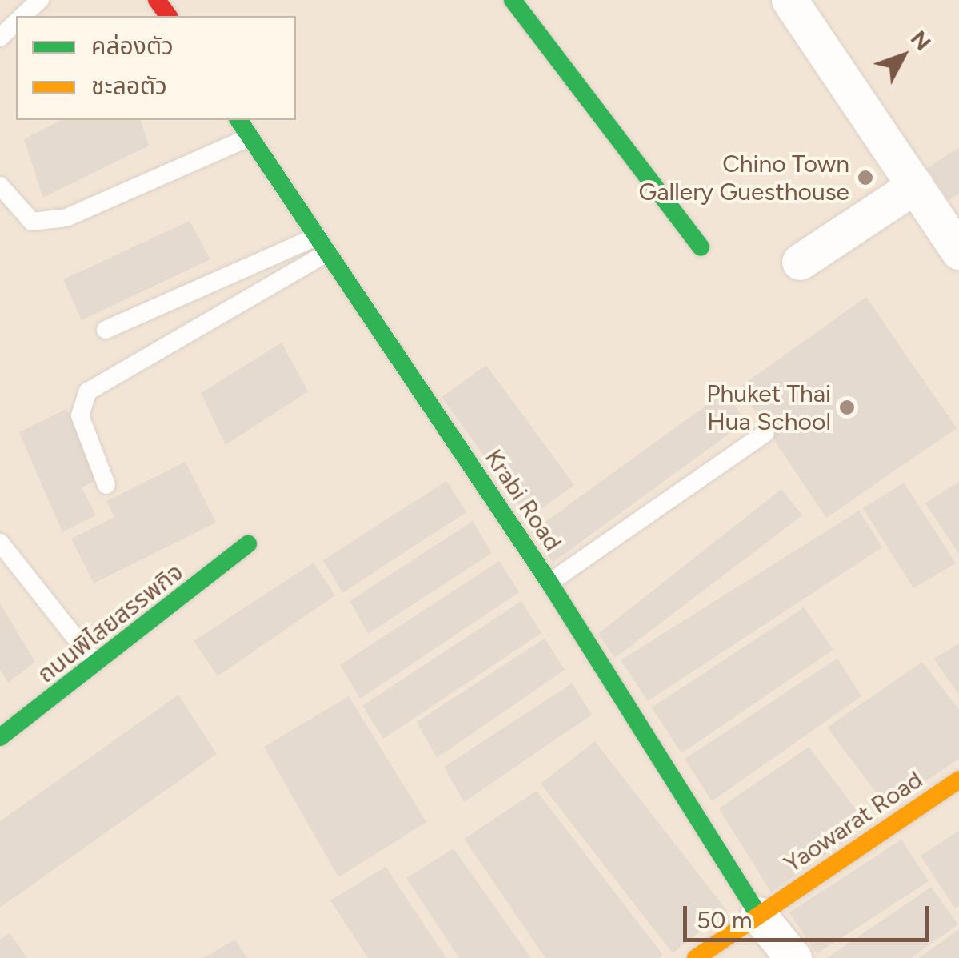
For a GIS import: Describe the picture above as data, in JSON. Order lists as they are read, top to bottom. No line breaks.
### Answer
{"streets":{"street":["Krabi Road","ถนนพิไสยสรรพกิจ","Yaowarat Road"]},"crossings":[["Krabi Road","Yaowarat Road"]],"places":["Chino Town Gallery Guesthouse","Phuket Thai Hua School"],"legend":["คล่องตัว","ชะลอตัว"],"scale_bar":"50 m","north":"top right"}
